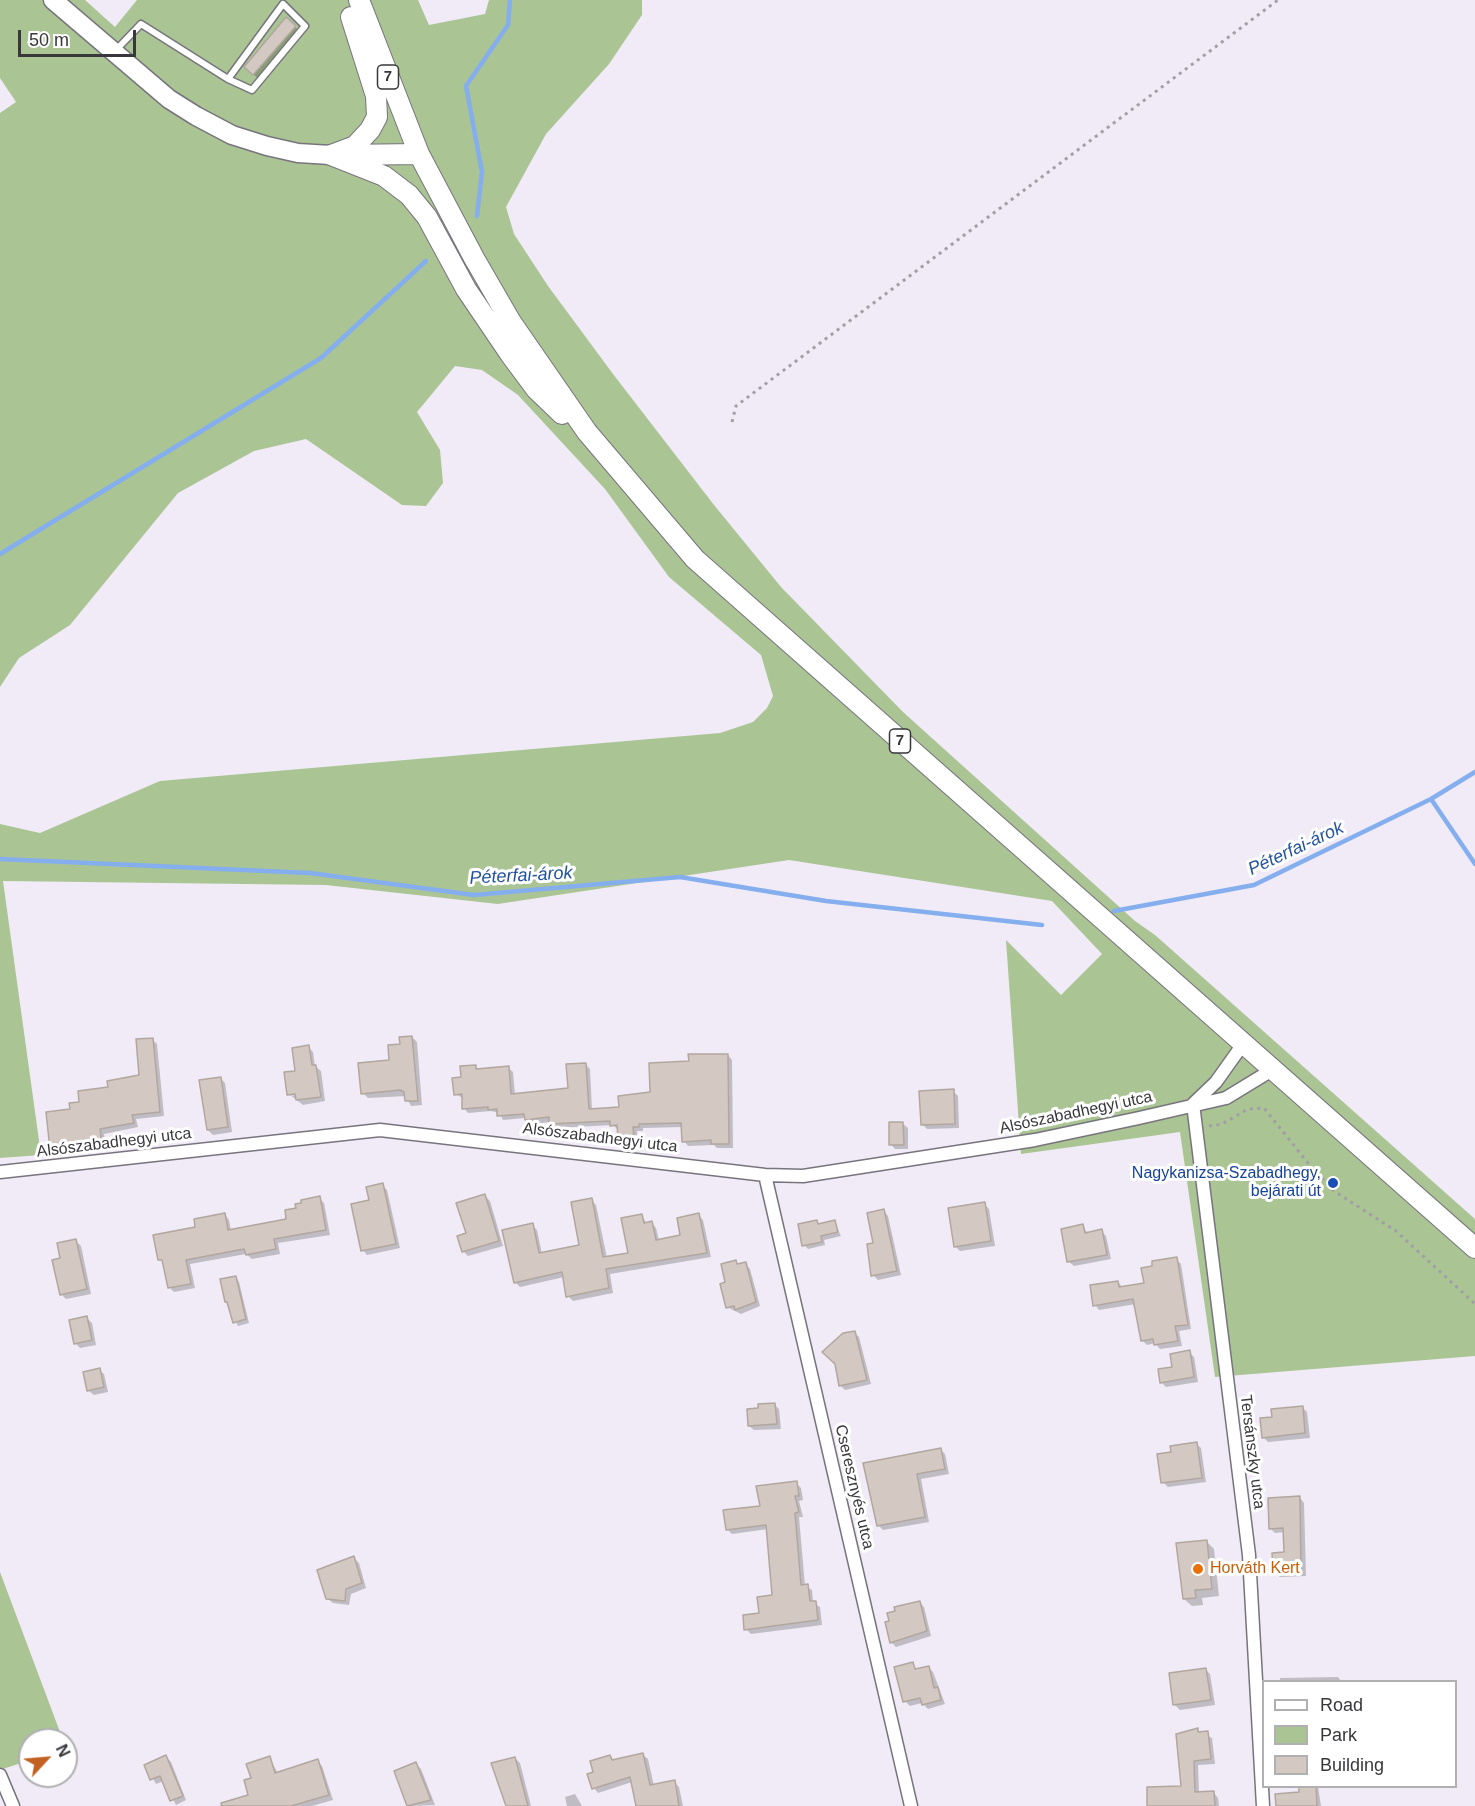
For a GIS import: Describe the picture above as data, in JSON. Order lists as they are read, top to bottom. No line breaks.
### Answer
{"streets":{"main road":["7"],"street":["Alsószabadhegyi utca","Tersánszky utca","Cseresznyés utca"]},"crossings":[["7","Alsószabadhegyi utca"],["Alsószabadhegyi utca","Tersánszky utca"],["Alsószabadhegyi utca","Cseresznyés utca"]],"water":["Péterfai-árok"],"places":["Nagykanizsa-Szabadhegy, bejárati út","Horváth Kert"],"legend":["Road","Park","Building"],"scale_bar":"50 m","north":"top right"}
